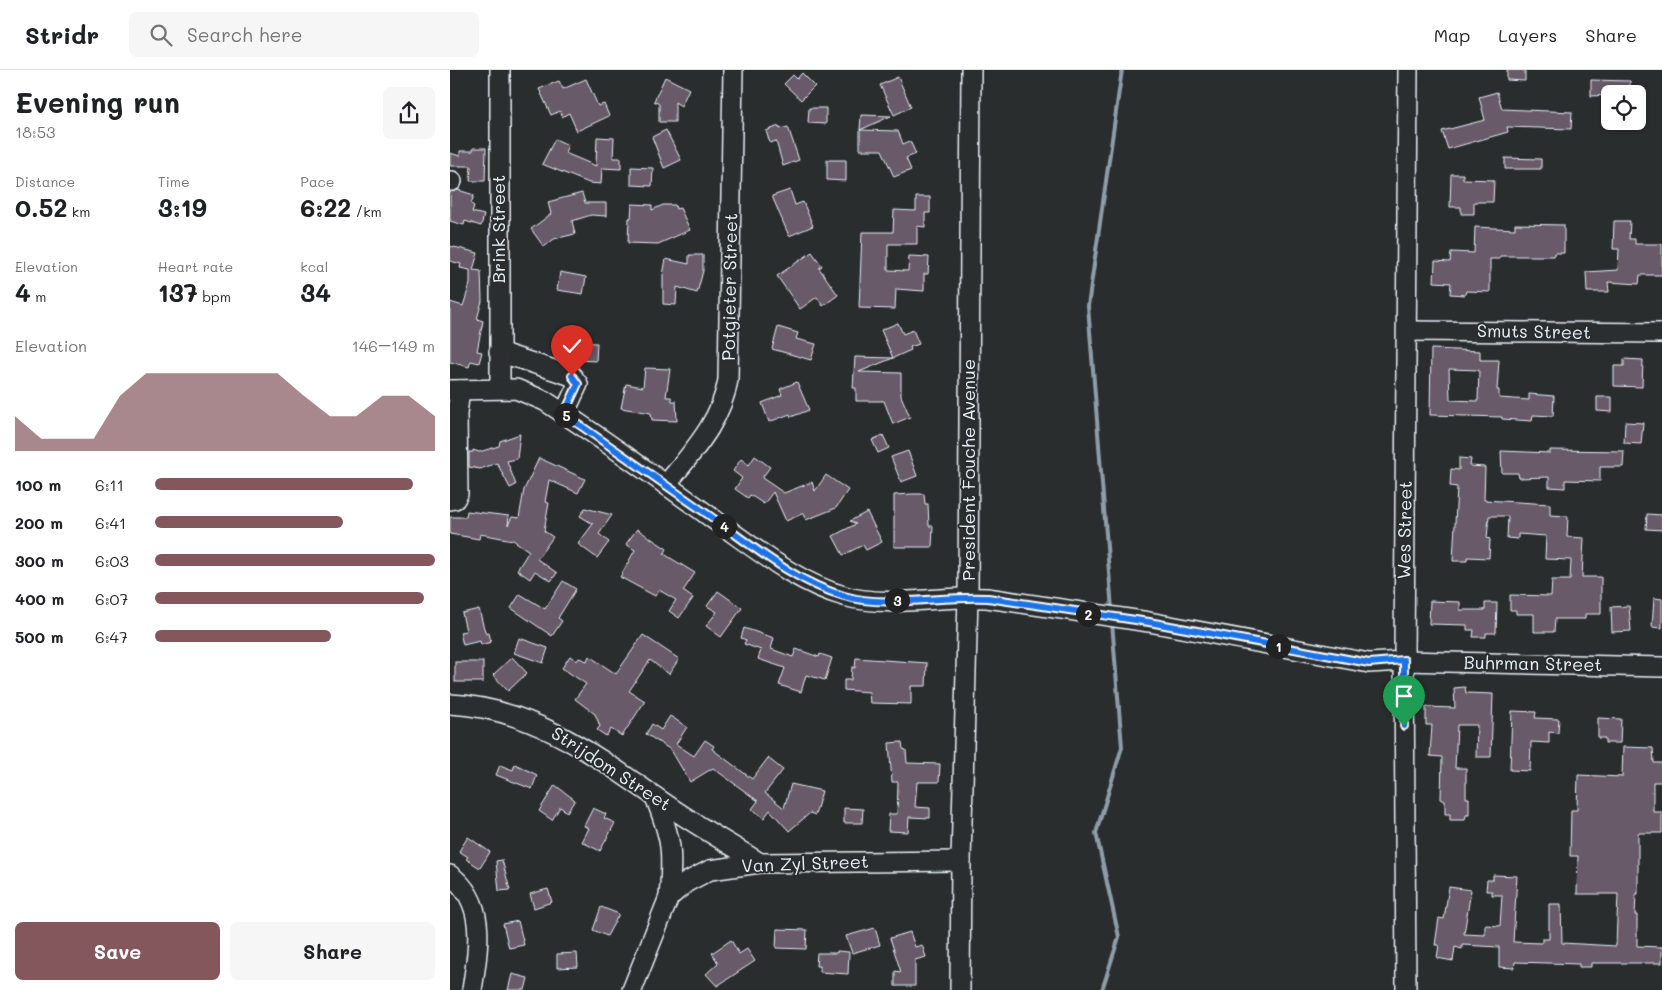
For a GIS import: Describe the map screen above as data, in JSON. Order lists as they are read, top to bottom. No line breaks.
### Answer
{"streets":{"street":["Brink Street","Potgieter Street","Smuts Street","President Fouche Avenue","Wes Street","Buhrman Street","Strijdom Street","Van Zyl Street"]},"crossings":[["Brink Street","Buhrman Street"],["Potgieter Street","Buhrman Street"],["Smuts Street","Wes Street"],["President Fouche Avenue","Buhrman Street"],["President Fouche Avenue","Van Zyl Street"],["Wes Street","Buhrman Street"],["Strijdom Street","Van Zyl Street"]],"page":{"header":"Stridr","search":"Search here","nav":["Map","Layers","Share"],"heading":["Evening run","18:53"],"stats":[["Distance","0.52 km"],["Time","3:19"],["Pace","6:22 /km"],["Elevation","4 m"],["Heart rate","137 bpm"],["kcal","34"]],"chart":["Elevation","146–149 m"],"pins":["5","4","3","2","1"],"list":[{"name":"100 m","note":"6:11"},{"name":"200 m","note":"6:41"},{"name":"300 m","note":"6:03"},{"name":"400 m","note":"6:07"},{"name":"500 m","note":"6:47"}],"buttons":["Save","Share"]}}
